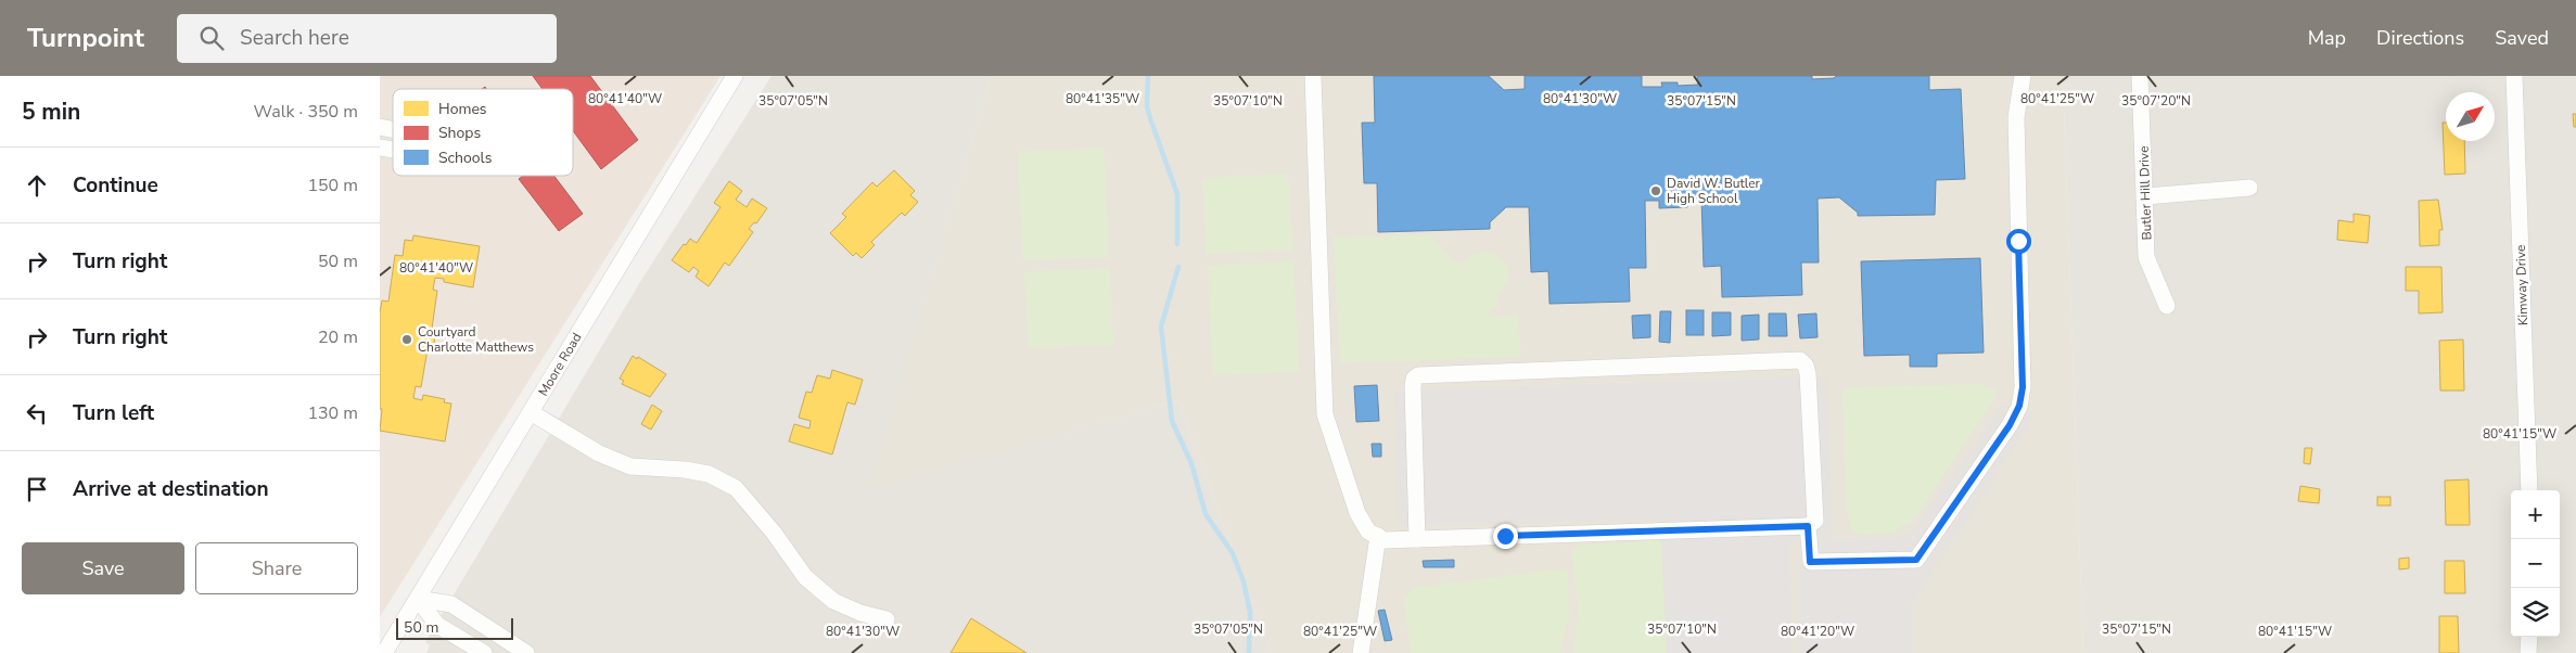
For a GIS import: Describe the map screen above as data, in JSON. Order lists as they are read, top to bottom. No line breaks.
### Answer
{"streets":{"street":["Butler Hill Drive","Kimway Drive","Moore Road"]},"places":["David W. Butler High School","Courtyard Charlotte Matthews"],"legend":["Homes","Shops","Schools"],"scale_bar":"50 m","north":"top right","page":{"header":"Turnpoint","search":"Search here","nav":["Map","Directions","Saved"],"heading":["5 min","Walk · 350 m"],"list":[["Continue","150 m"],["Turn right","50 m"],["Turn right","20 m"],["Turn left","130 m"],"Arrive at destination"],"map_buttons":["+","−"],"buttons":["Save","Share"],"scale":"50 m"},"coordinates":["80°41'40\"W","80°41'35\"W","80°41'30\"W","80°41'25\"W","35°07'05\"N","35°07'10\"N","35°07'15\"N","35°07'20\"N","80°41'15\"W","80°41'20\"W"]}
